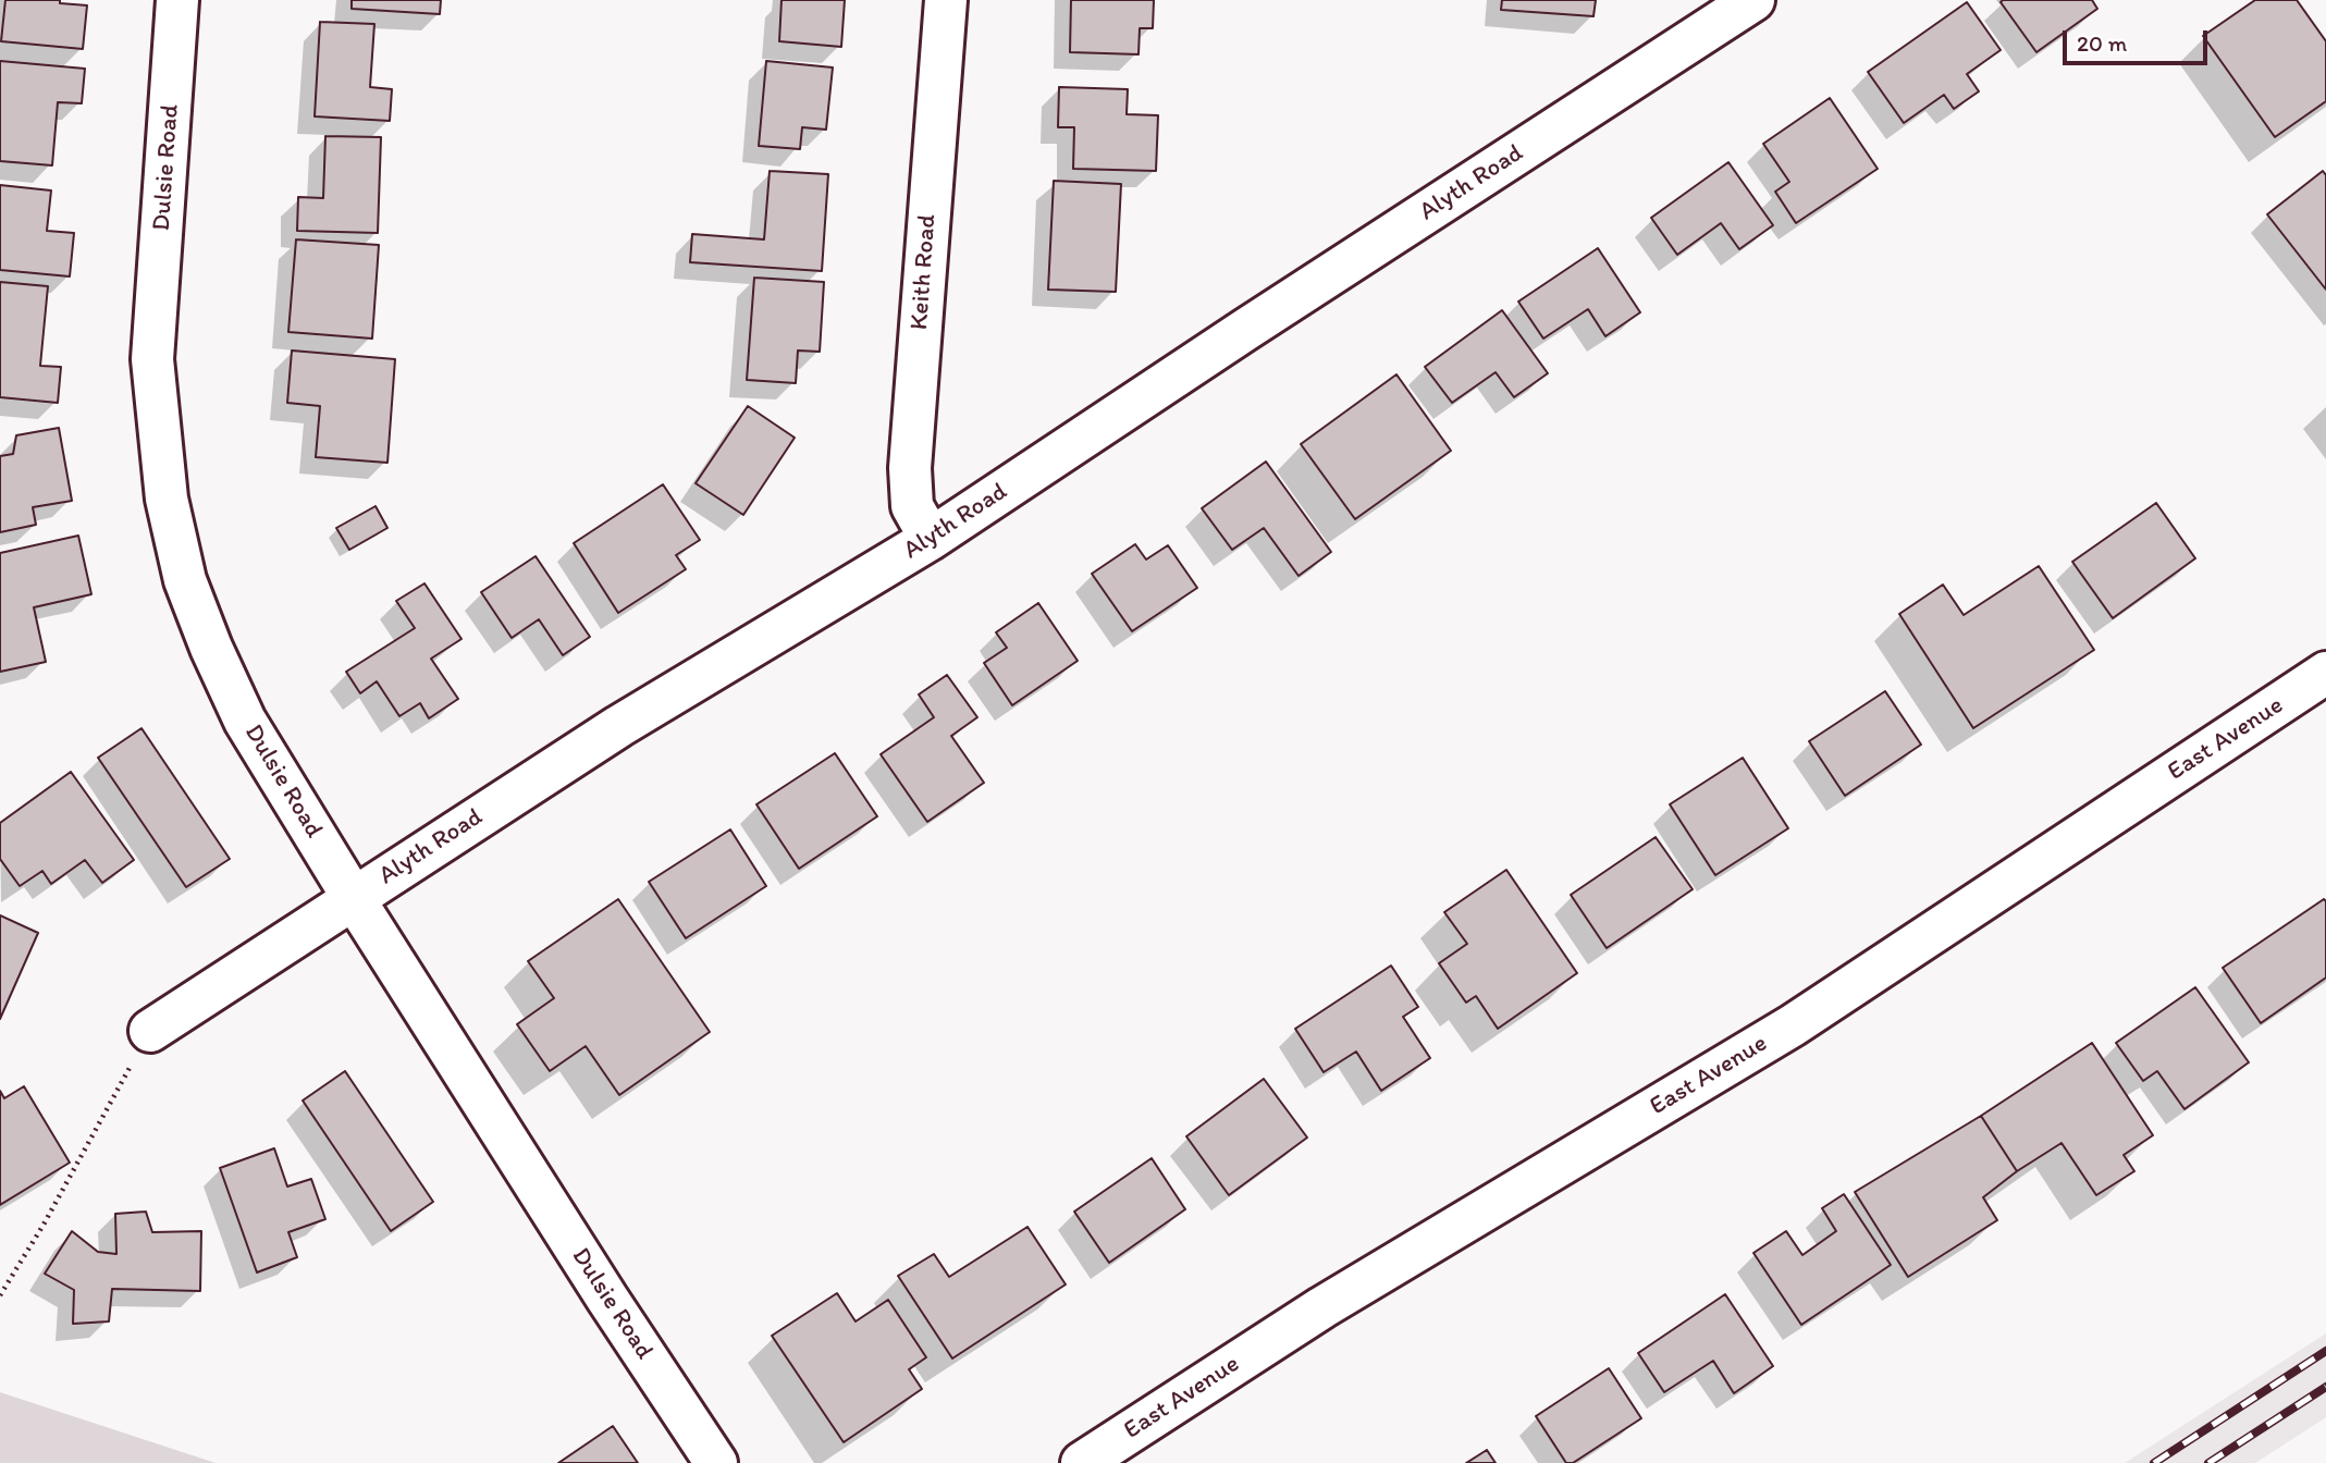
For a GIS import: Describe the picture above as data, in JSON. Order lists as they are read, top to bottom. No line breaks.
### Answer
{"streets":{"street":["Dulsie Road","Alyth Road","Keith Road","East Avenue"]},"crossings":[["Dulsie Road","Alyth Road"],["Alyth Road","Keith Road"]],"scale_bar":"20 m"}
